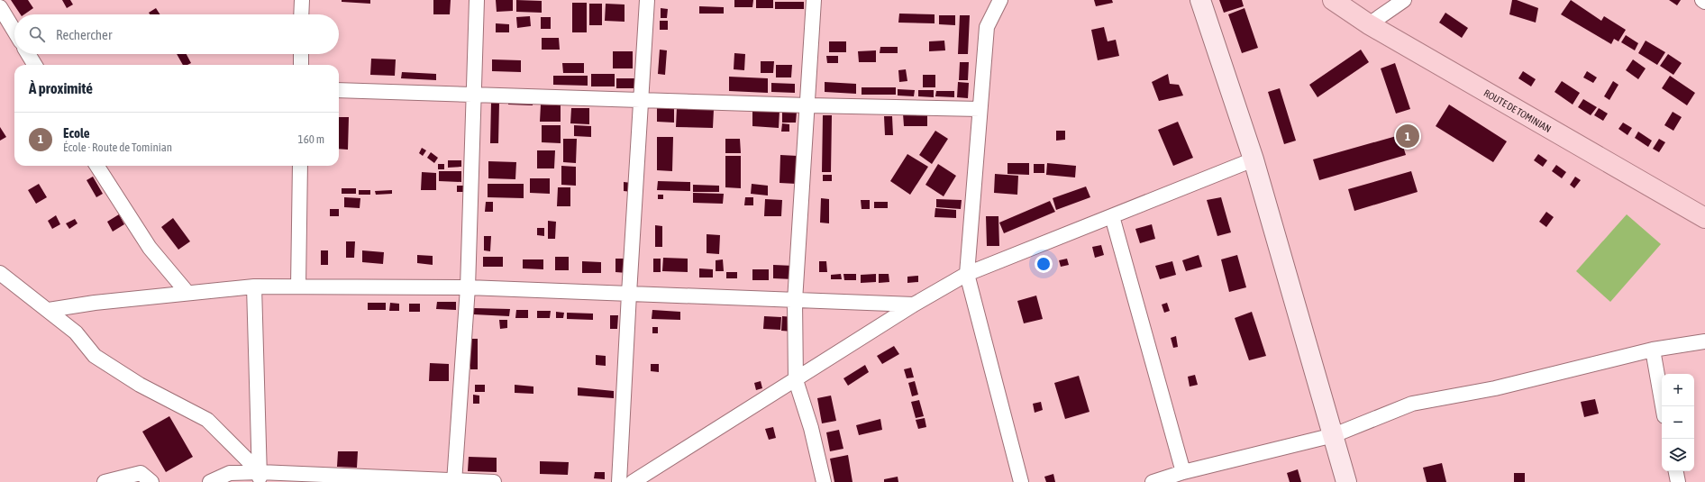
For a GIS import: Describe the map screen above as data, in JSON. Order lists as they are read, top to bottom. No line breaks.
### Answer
{"streets":{"main road":["ROUTE DE TOMINIAN"]},"page":{"search":"Rechercher","heading":"À proximité","list":[{"mark":"1","name":"Ecole","note":"École · Route de Tominian","value":"160 m"}],"pins":"1","map_buttons":["+","−"]}}
